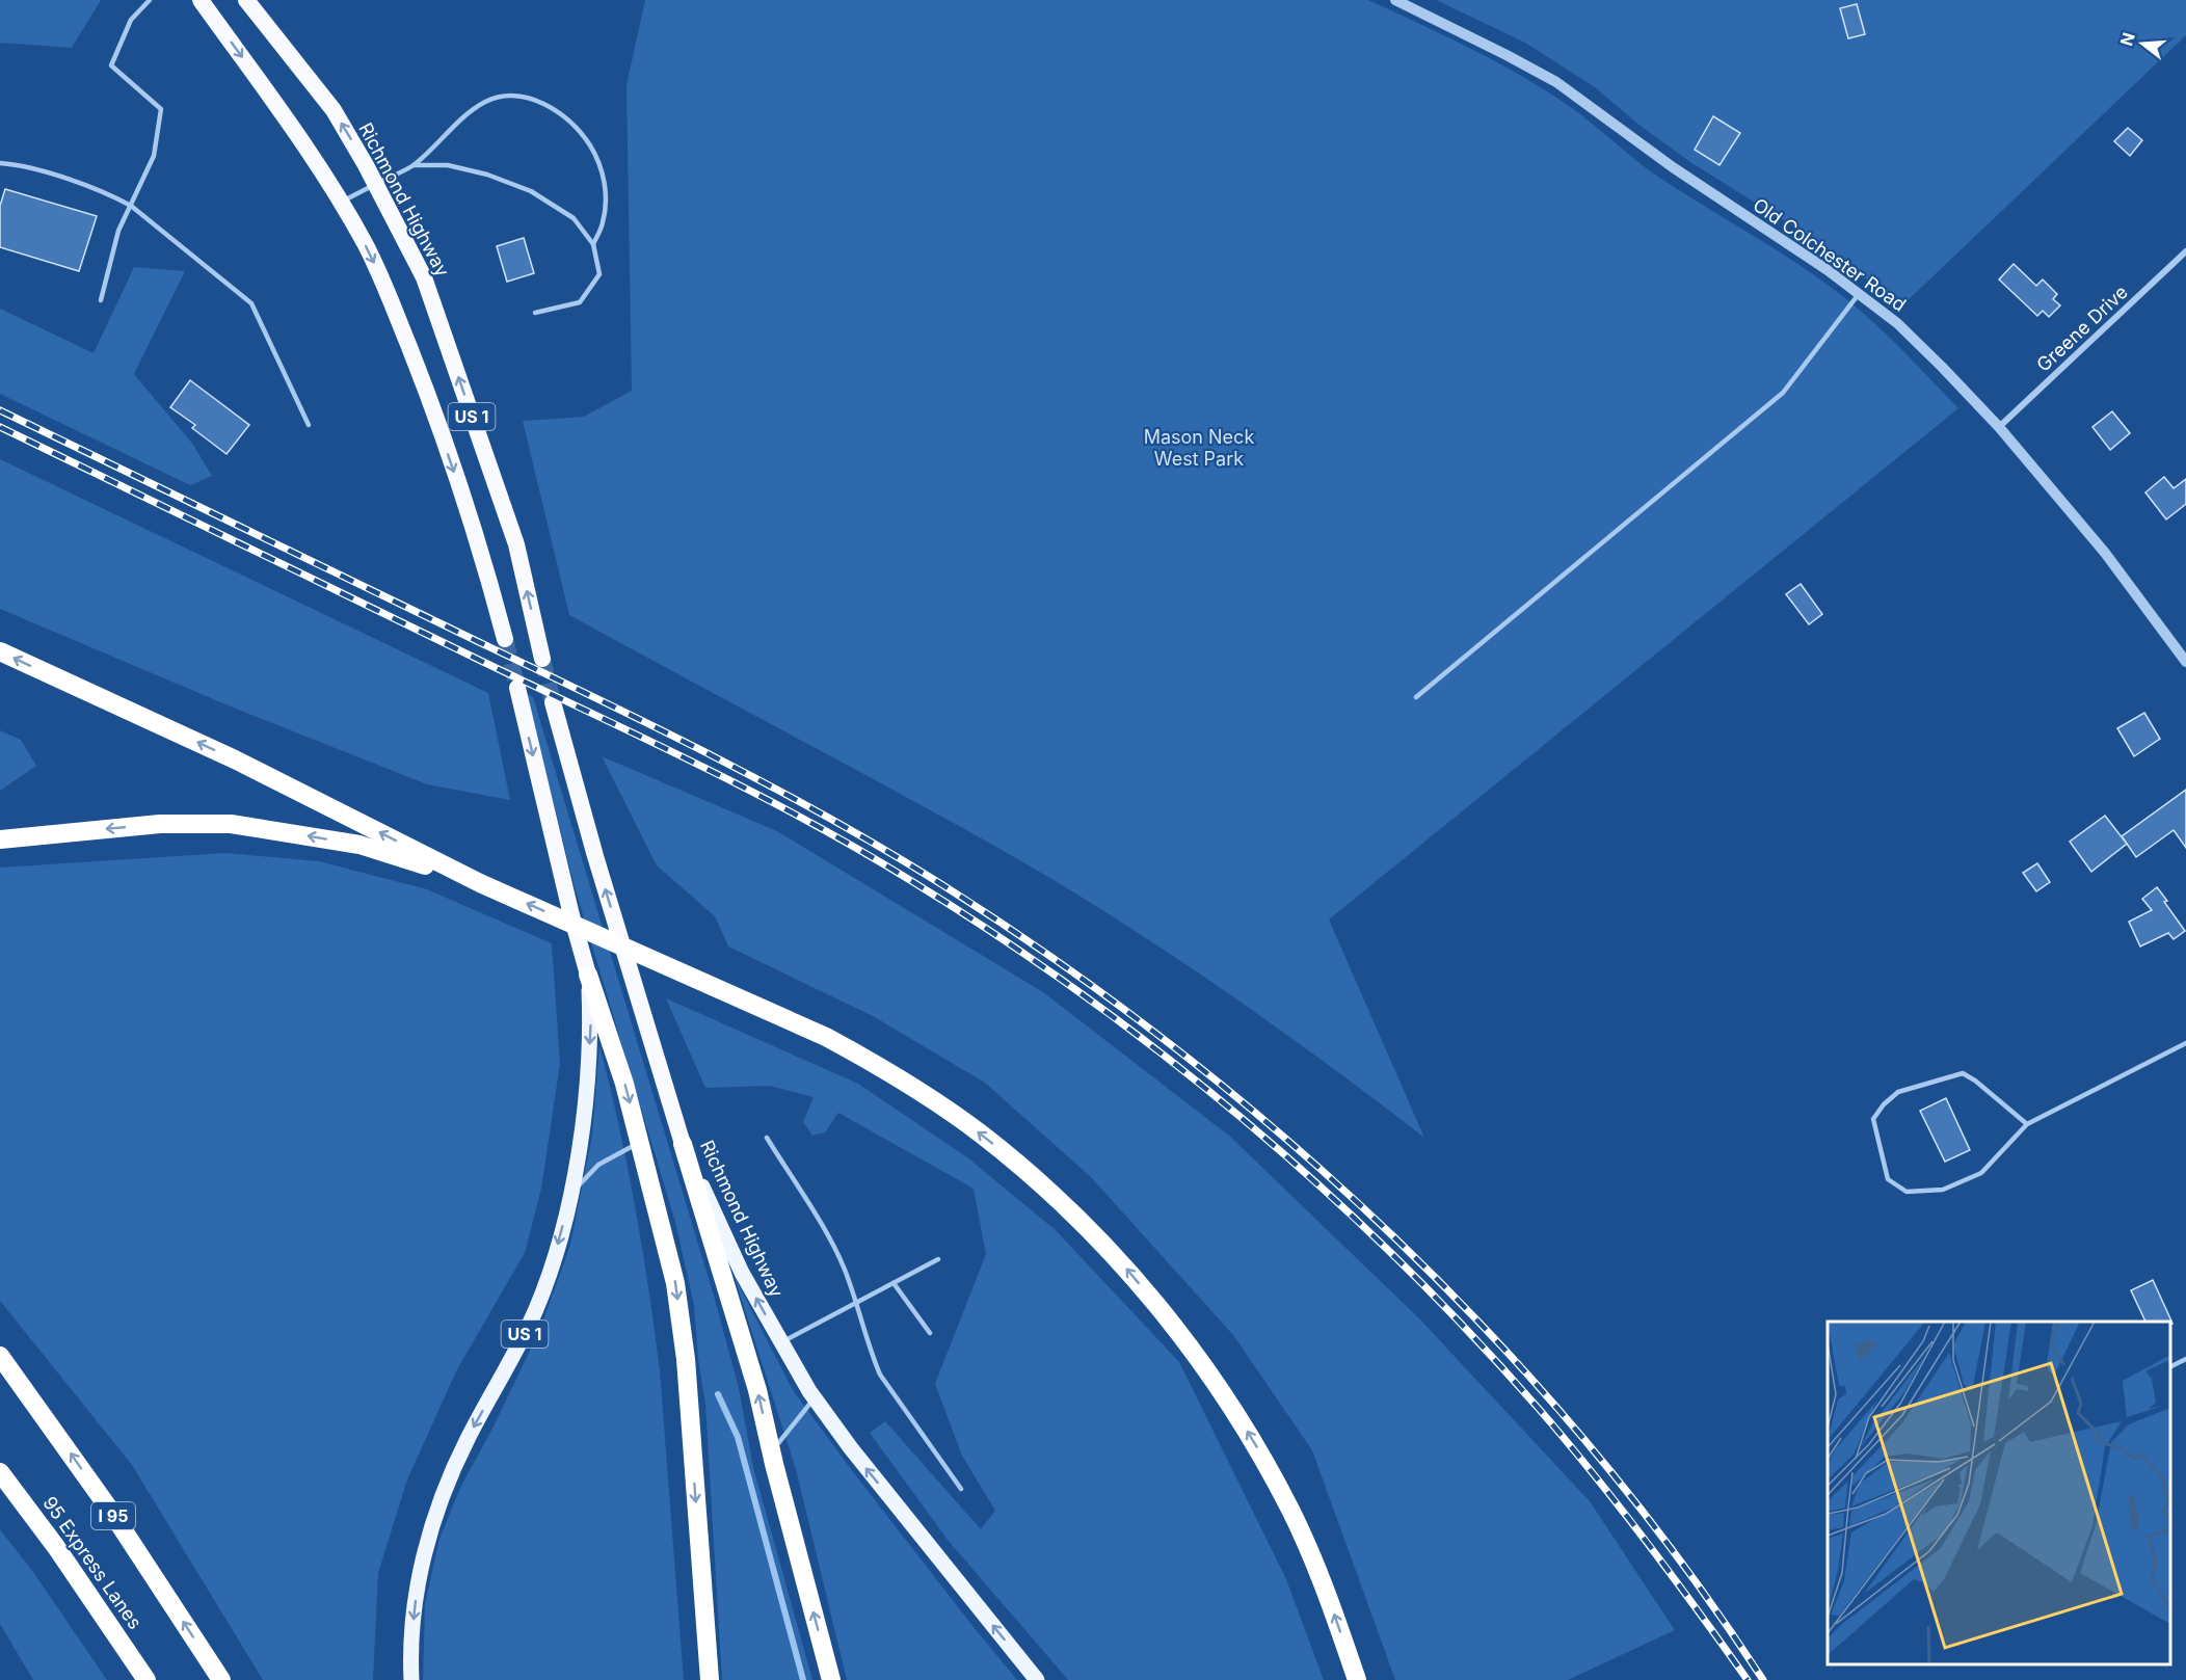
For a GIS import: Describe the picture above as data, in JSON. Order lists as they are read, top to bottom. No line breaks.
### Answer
{"streets":{"highway":["Richmond Highway","US 1","I 95","95 Express Lanes"],"street":["Old Colchester Road","Greene Drive"]},"crossings":[["Old Colchester Road","Greene Drive"]],"parks":["Mason Neck West Park"],"north":"left"}
